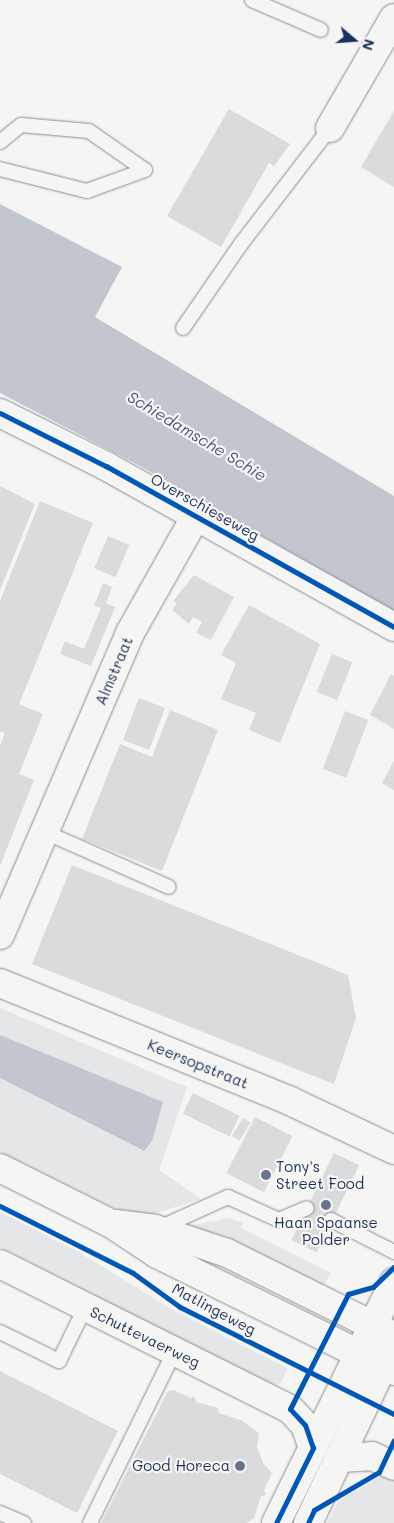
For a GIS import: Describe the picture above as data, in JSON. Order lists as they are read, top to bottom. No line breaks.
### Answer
{"streets":{"street":["Overschieseweg","Almstraat","Keersopstraat","Matlingeweg","Schuttevaerweg"]},"crossings":[["Overschieseweg","Almstraat"]],"water":["Schiedamsche Schie"],"places":["Tony's Street Food","Haan Spaanse Polder","Good Horeca"],"north":"right"}
